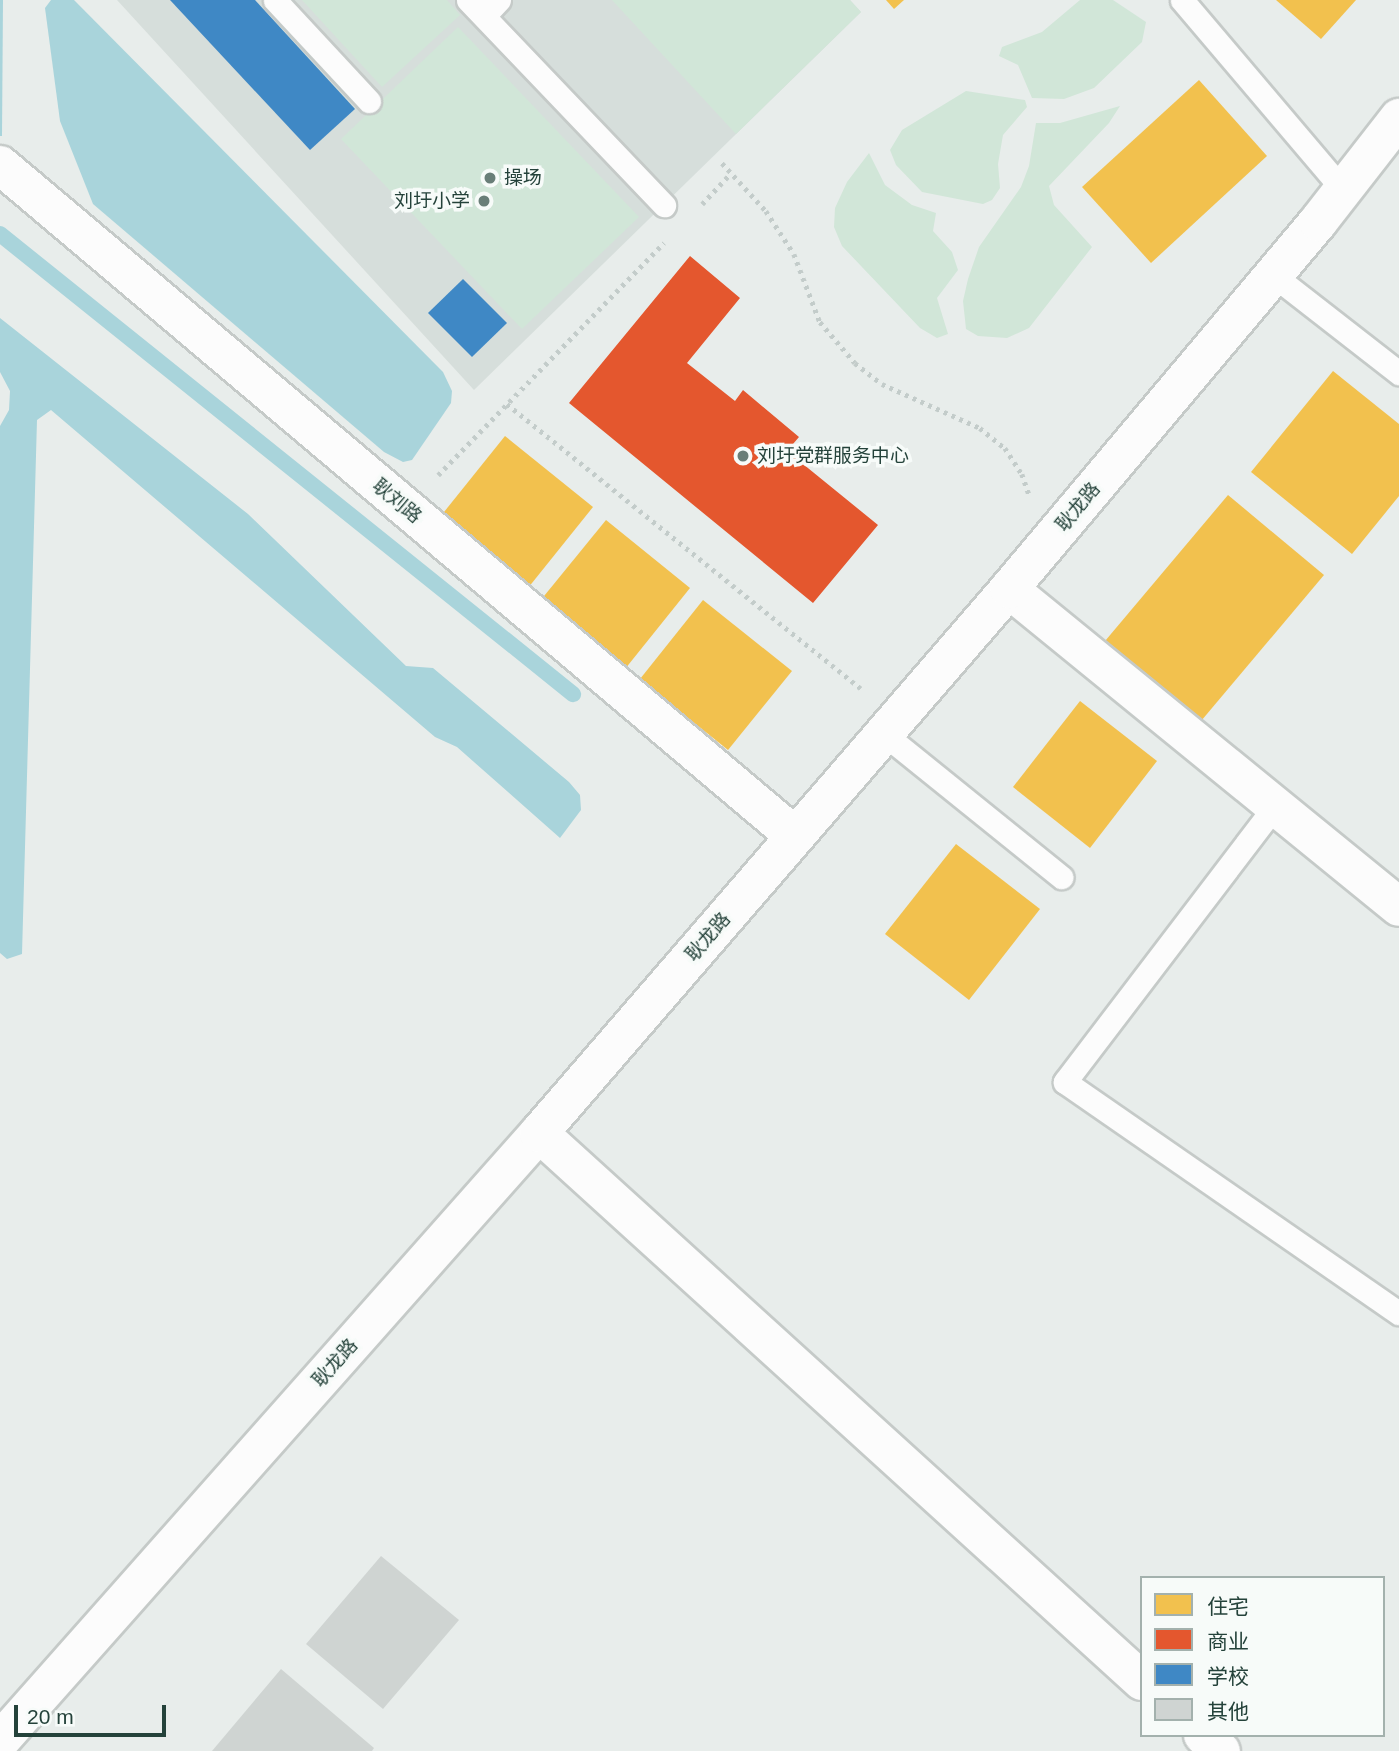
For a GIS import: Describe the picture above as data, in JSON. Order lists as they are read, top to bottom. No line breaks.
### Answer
{"streets":{"street":["耿刘路","耿龙路"]},"crossings":[["耿刘路","耿龙路"]],"places":["操场","刘圩小学","刘圩党群服务中心"],"legend":["住宅","商业","学校","其他"],"scale_bar":"20 m"}
